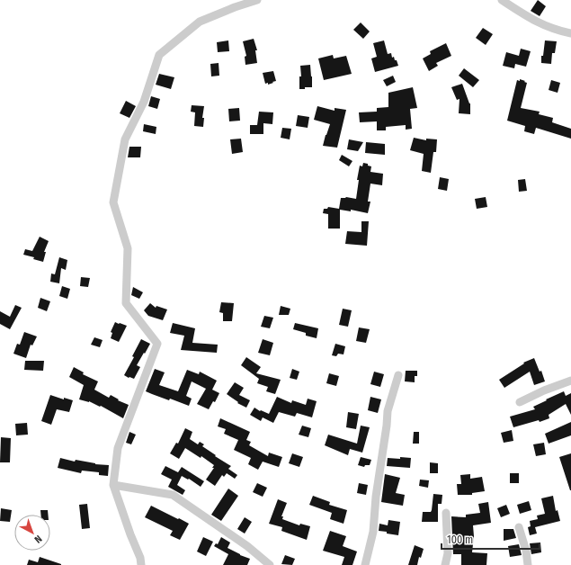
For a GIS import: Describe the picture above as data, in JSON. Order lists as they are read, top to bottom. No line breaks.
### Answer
{"scale_bar":"100 m","north":"bottom right"}
